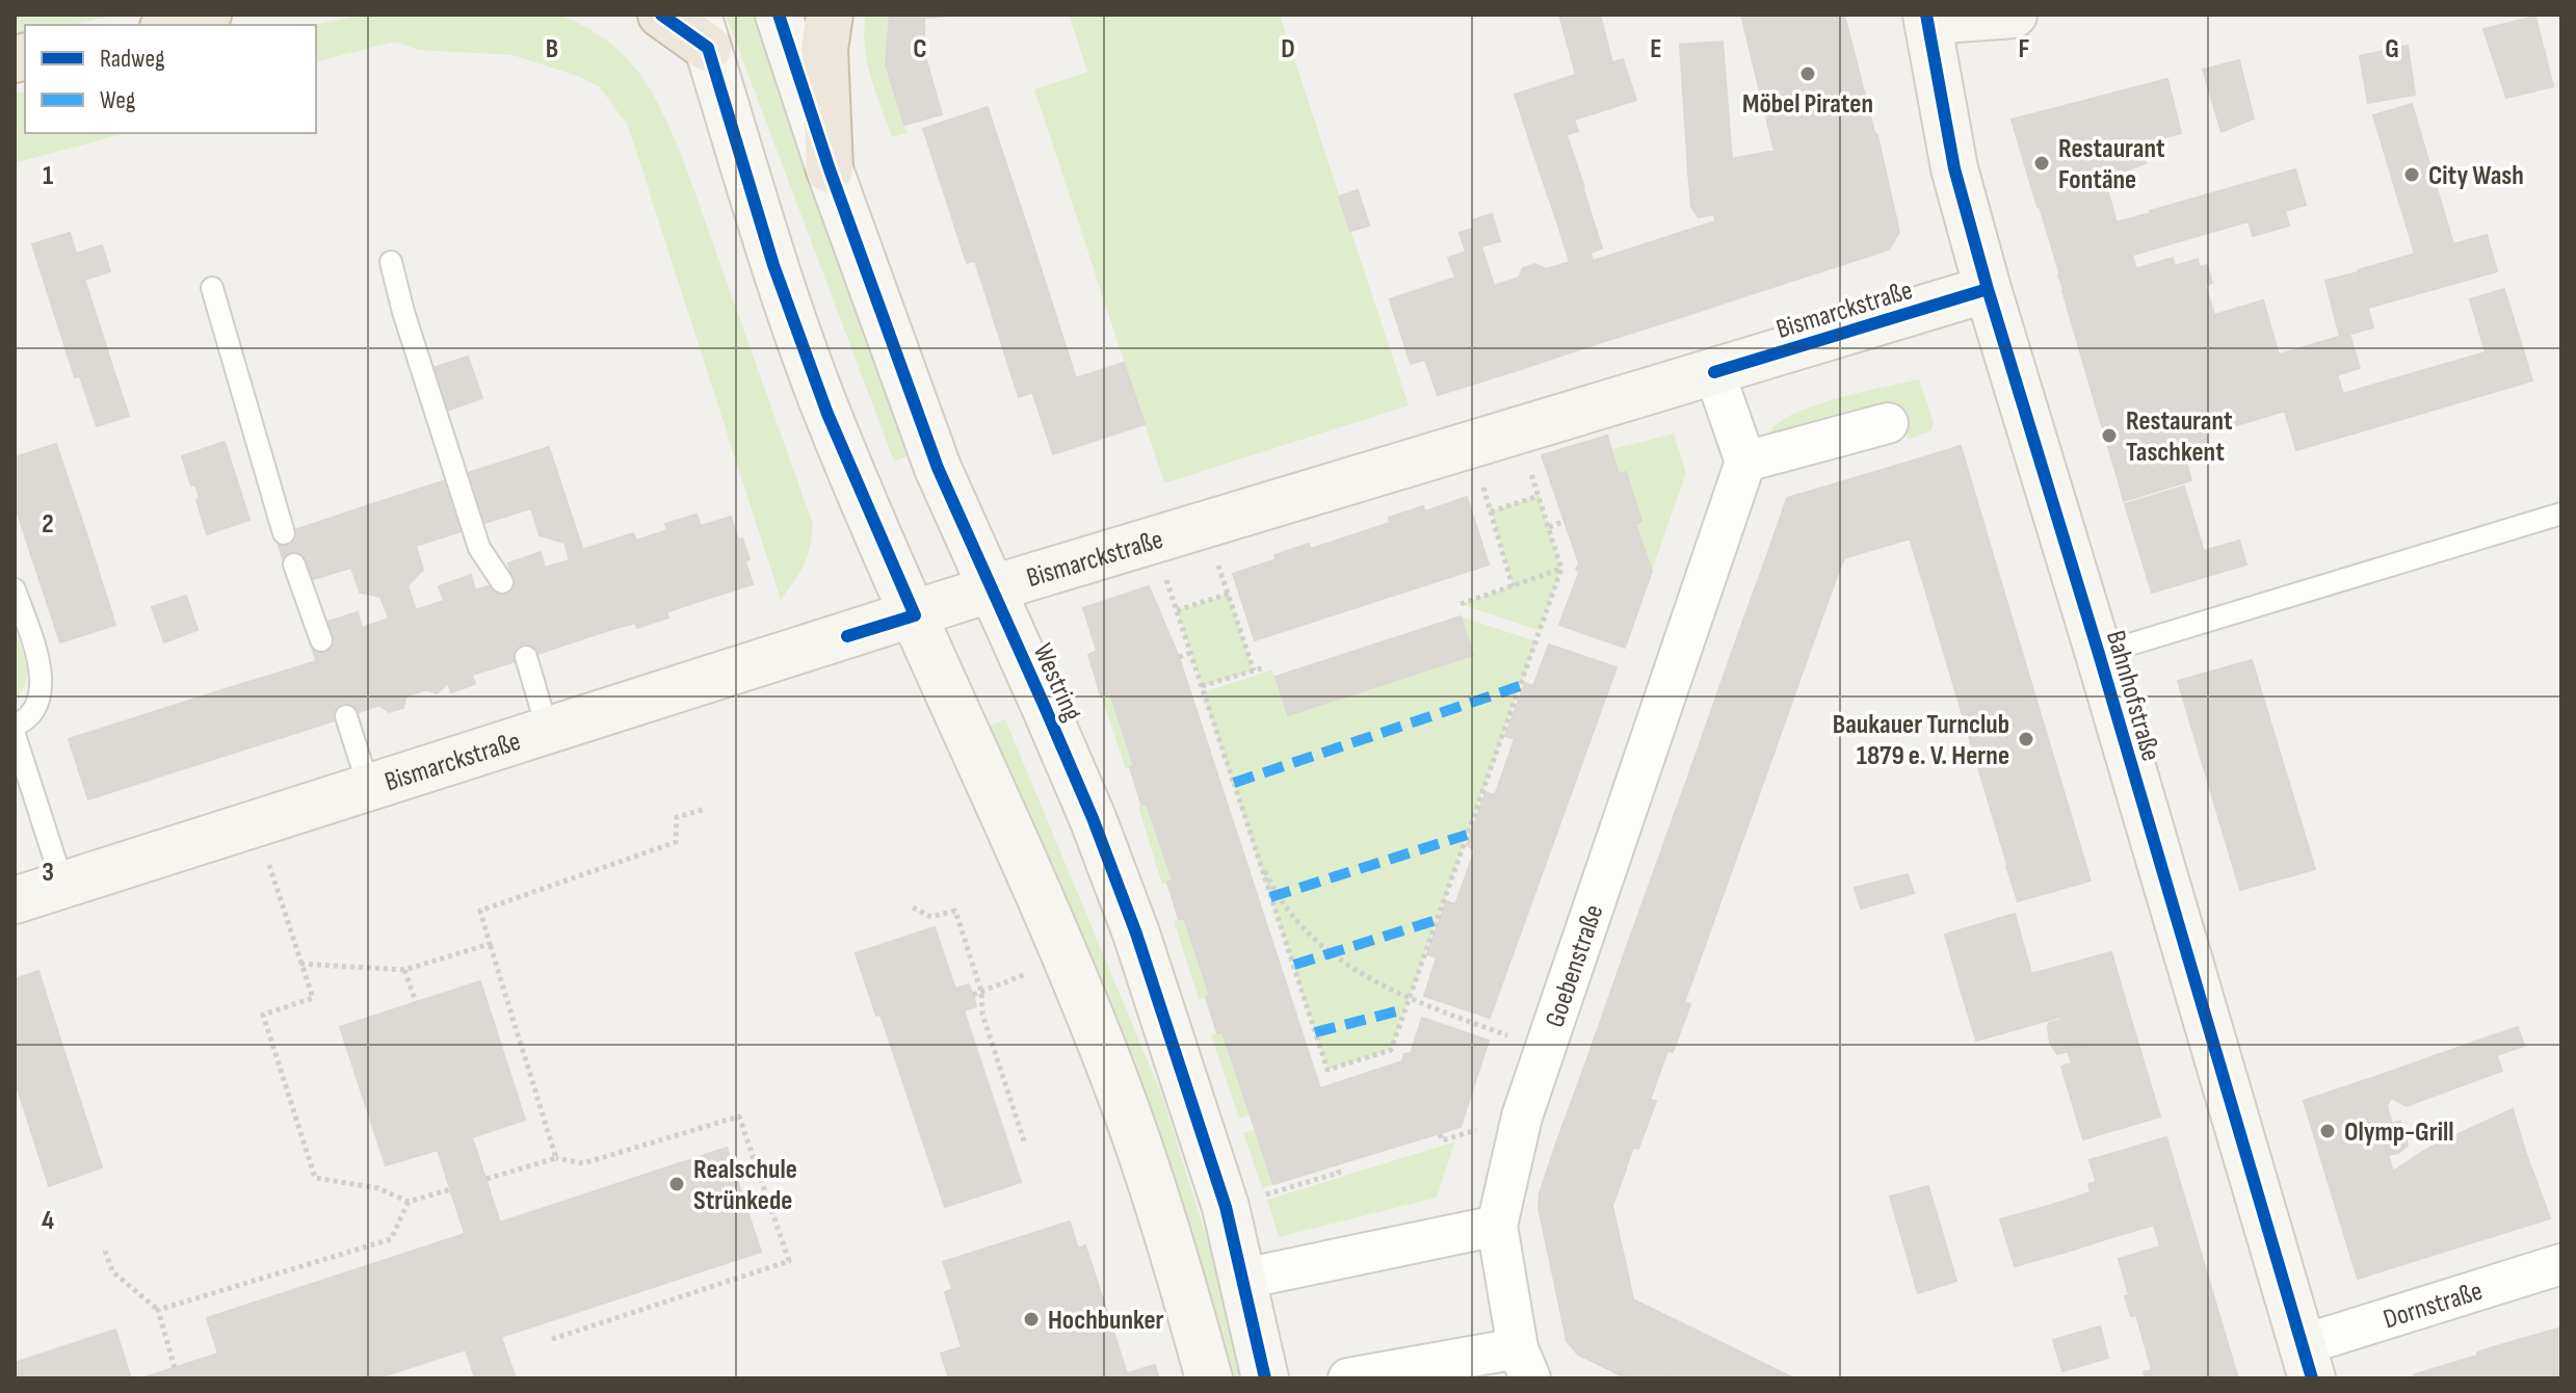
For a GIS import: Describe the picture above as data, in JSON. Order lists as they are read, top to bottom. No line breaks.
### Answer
{"streets":{"street":["Bismarckstraße","Westring","Bahnhofstraße","Goebenstraße","Dornstraße"]},"crossings":[["Bismarckstraße","Westring"],["Bismarckstraße","Bahnhofstraße"],["Bahnhofstraße","Dornstraße"]],"places":["Möbel Piraten","Restaurant Fontäne","City Wash","Restaurant Taschkent","Baukauer Turnclub 1879 e. V. Herne","Olymp-Grill","Realschule Strünkede","Hochbunker"],"legend":["Radweg","Weg"],"grid":{"columns":["B","C","D","E","F","G"],"rows":["1","2","3","4"]}}
